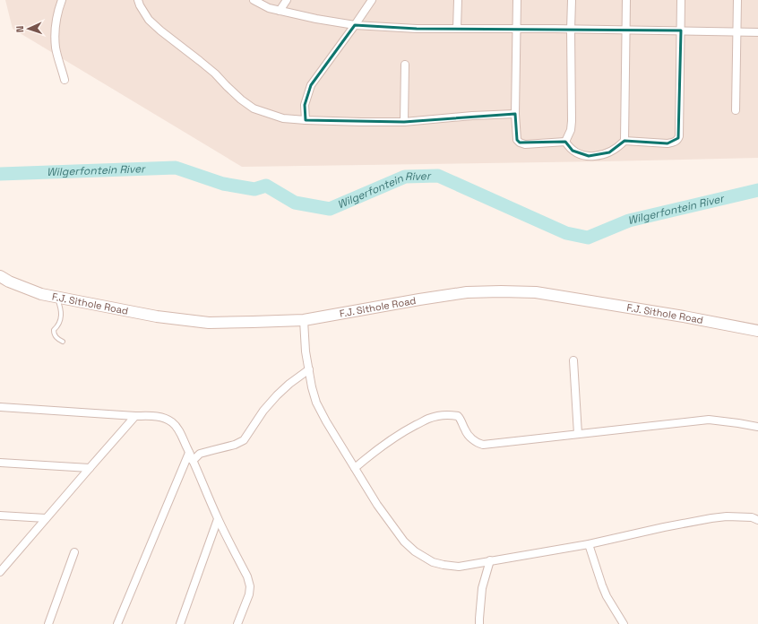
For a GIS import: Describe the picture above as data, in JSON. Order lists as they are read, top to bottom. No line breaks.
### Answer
{"streets":{"street":["F.J. Sithole Road"]},"water":["Wilgerfontein River"],"north":"left"}
